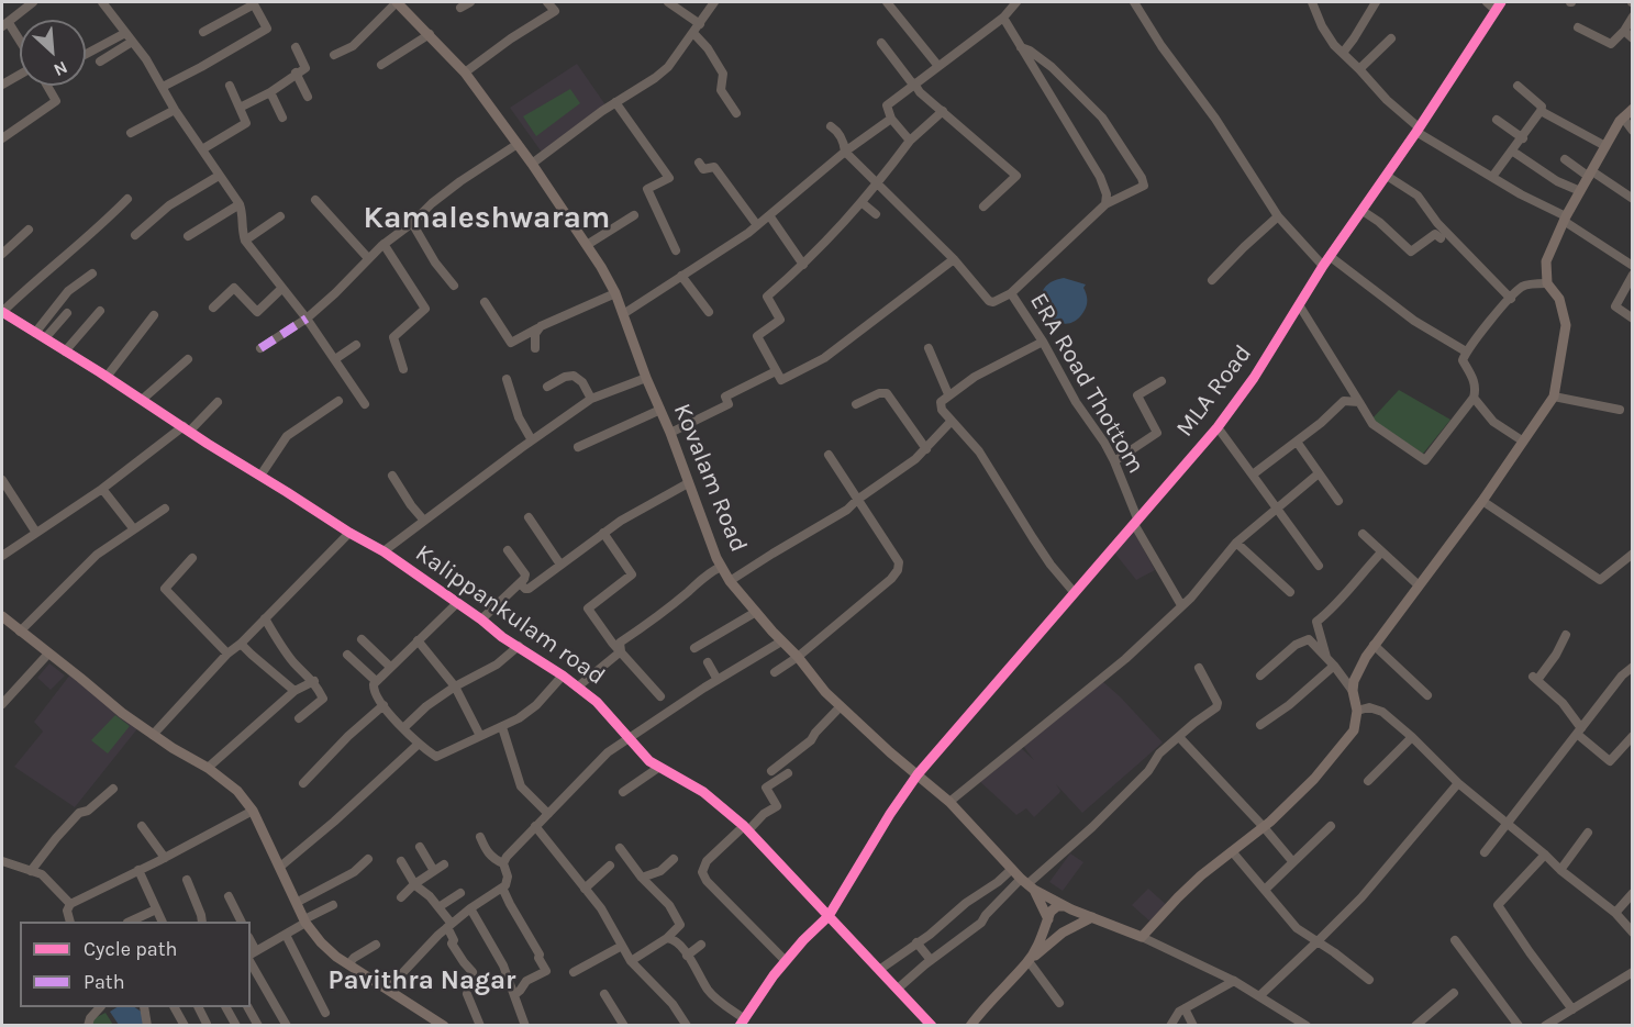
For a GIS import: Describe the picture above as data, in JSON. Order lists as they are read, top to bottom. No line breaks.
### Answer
{"streets":{"main road":["Kovalam Road"],"street":["ERA Road Thottom","MLA Road","Kalippankulam road"]},"crossings":[["ERA Road Thottom","MLA Road"],["MLA Road","Kovalam Road"],["MLA Road","Kalippankulam road"]],"districts":["Kamaleshwaram","Pavithra Nagar"],"legend":["Cycle path","Path"],"north":"bottom right"}
